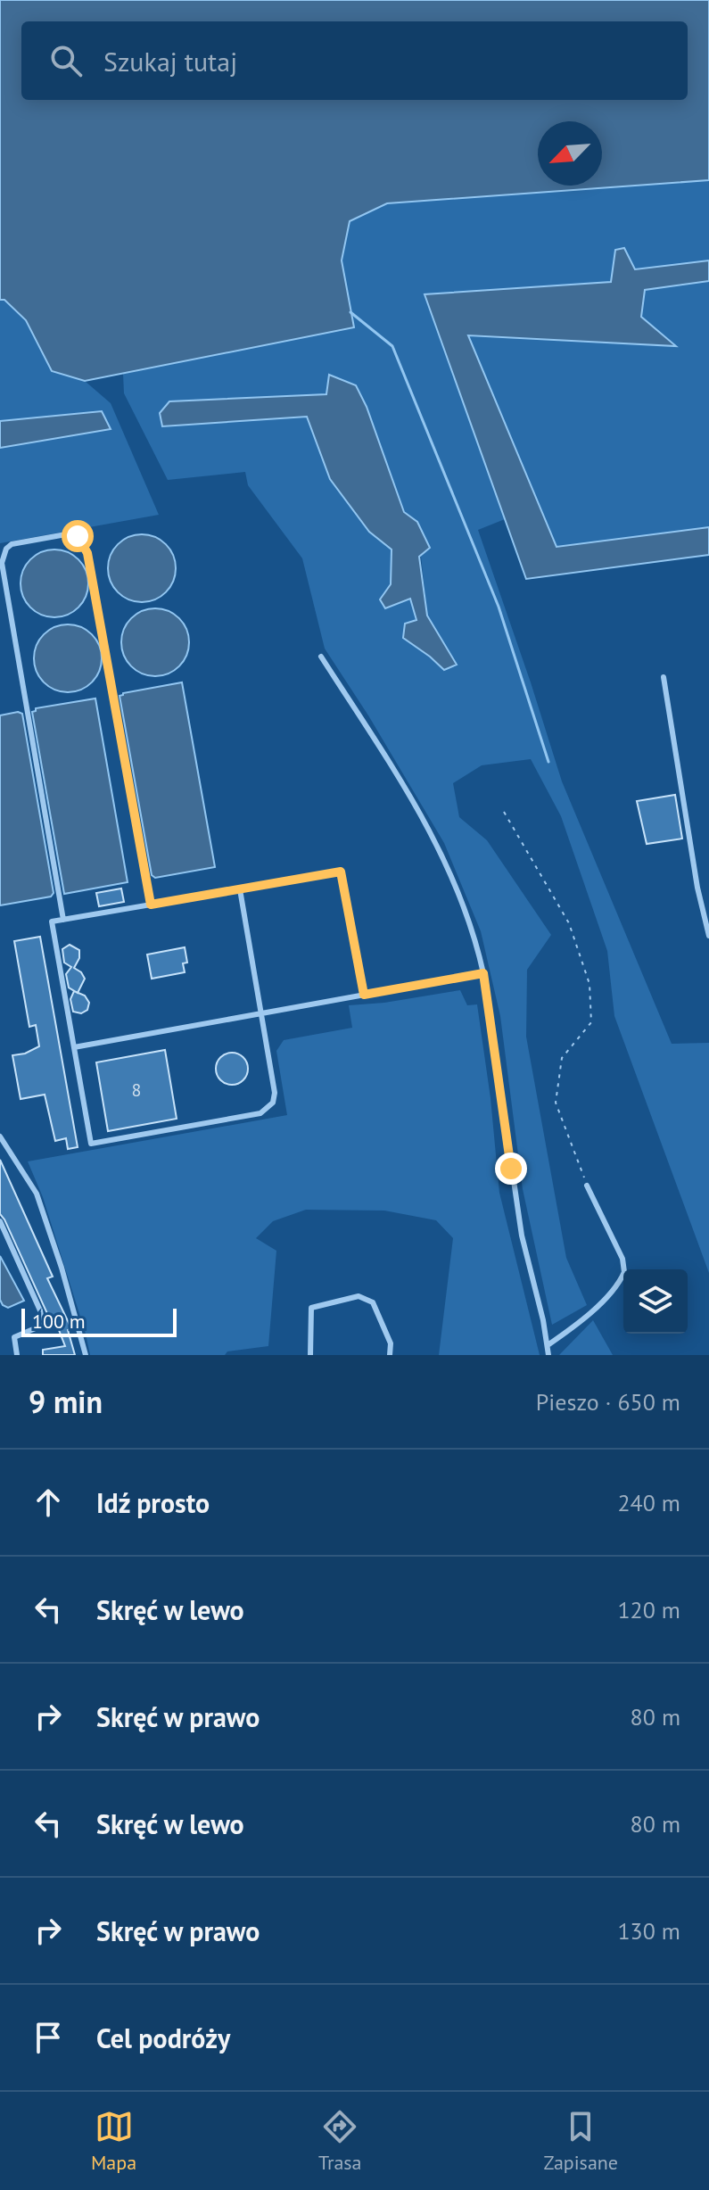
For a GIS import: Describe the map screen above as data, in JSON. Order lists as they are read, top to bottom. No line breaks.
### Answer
{"house_numbers":["8"],"scale_bar":"100 m","north":"bottom left","page":{"search":"Szukaj tutaj","scale":"100 m","heading":["9 min","Pieszo · 650 m"],"list":[["Idź prosto","240 m"],["Skręć w lewo","120 m"],["Skręć w prawo","80 m"],["Skręć w lewo","80 m"],["Skręć w prawo","130 m"],"Cel podróży"],"nav":["Mapa","Trasa","Zapisane"]}}
